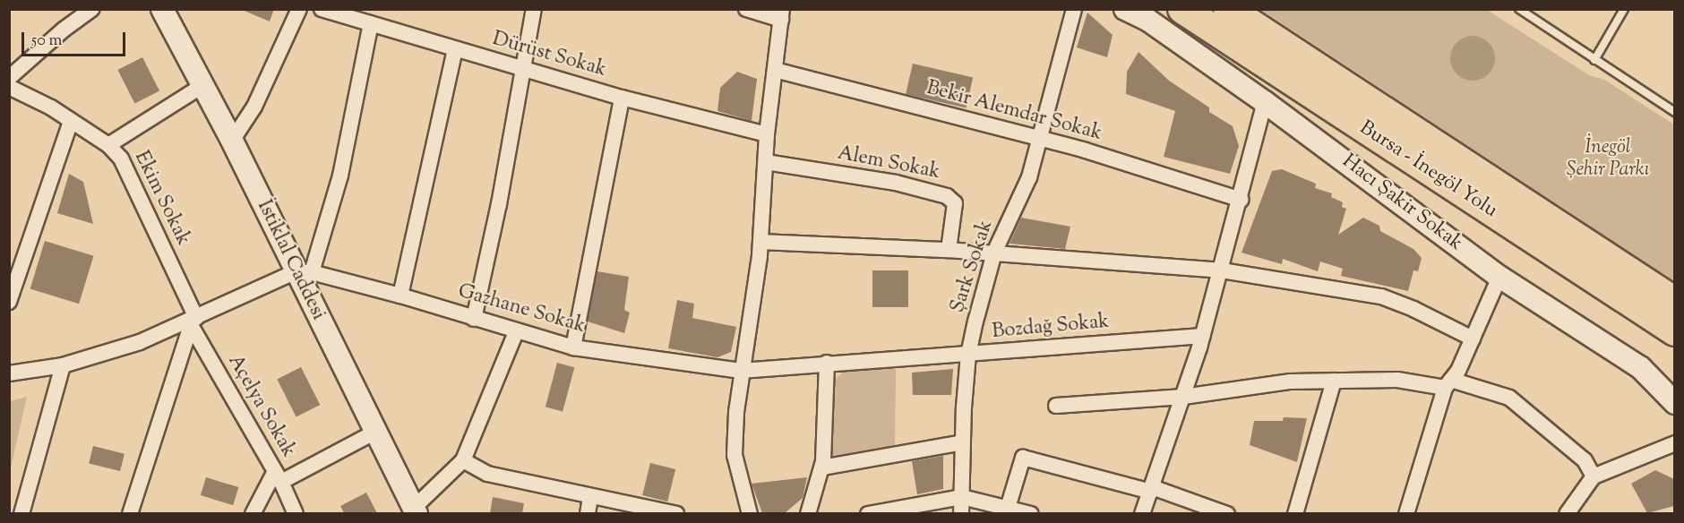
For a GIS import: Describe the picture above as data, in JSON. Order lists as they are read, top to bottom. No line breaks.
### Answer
{"streets":{"highway":["Bursa - İnegöl Yolu"],"street":["Dürüst Sokak","Bekir Alemdar Sokak","Alem Sokak","Ekim Sokak","Hacı Şakir Sokak","İstiklal Caddesi","Şark Sokak","Gazhane Sokak","Bozdağ Sokak","Açelya Sokak"]},"crossings":[["Bekir Alemdar Sokak","Şark Sokak"],["Ekim Sokak","Açelya Sokak"],["İstiklal Caddesi","Gazhane Sokak"],["Şark Sokak","Bozdağ Sokak"],["Gazhane Sokak","Bozdağ Sokak"]],"parks":["İnegöl Şehir Parkı"],"scale_bar":"50 m"}
